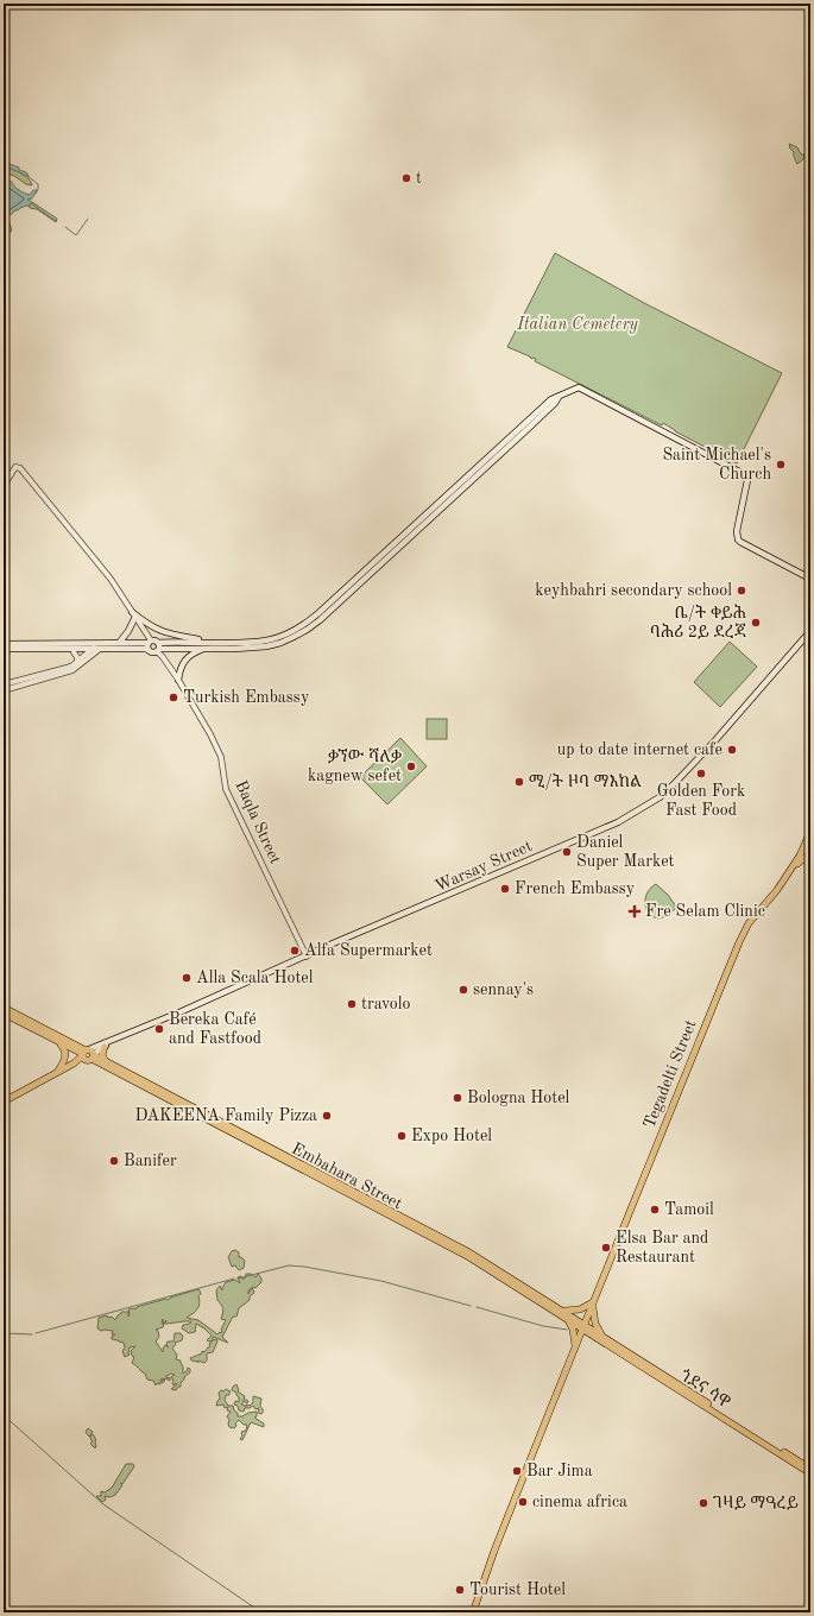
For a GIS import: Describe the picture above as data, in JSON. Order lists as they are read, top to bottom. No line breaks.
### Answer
{"streets":{"main road":["Warsay Street","Tegadelti Street","Embahara Street"],"street":["Baqla Street"]},"crossings":[["Baqla Street","Warsay Street"],["Warsay Street","Embahara Street"],["Tegadelti Street","Embahara Street"]],"parks":["Italian Cemetery"],"places":{"other":["t","Saint Michael's Church","keyhbahri secondary school","ቤ/ት ቀይሕ ባሕሪ 2ይ ደረጃ","Turkish Embassy","up to date internet cafe","ቃኘው ሻለቃ kagnew sefet","Golden Fork Fast Food","ሚ/ት ዞባ ማእከል","Daniel Super Market","French Embassy","Alfa Supermarket","Alla Scala Hotel","sennay's","travolo","Bereka Café and Fastfood","Bologna Hotel","DAKEENA Family Pizza","Expo Hotel","Banifer","Tamoil","Elsa Bar and Restaurant","Bar Jima","cinema africa","ገዛይ ማዓረይ","Tourist Hotel"],"health":["Fre Selam Clinic"]}}
